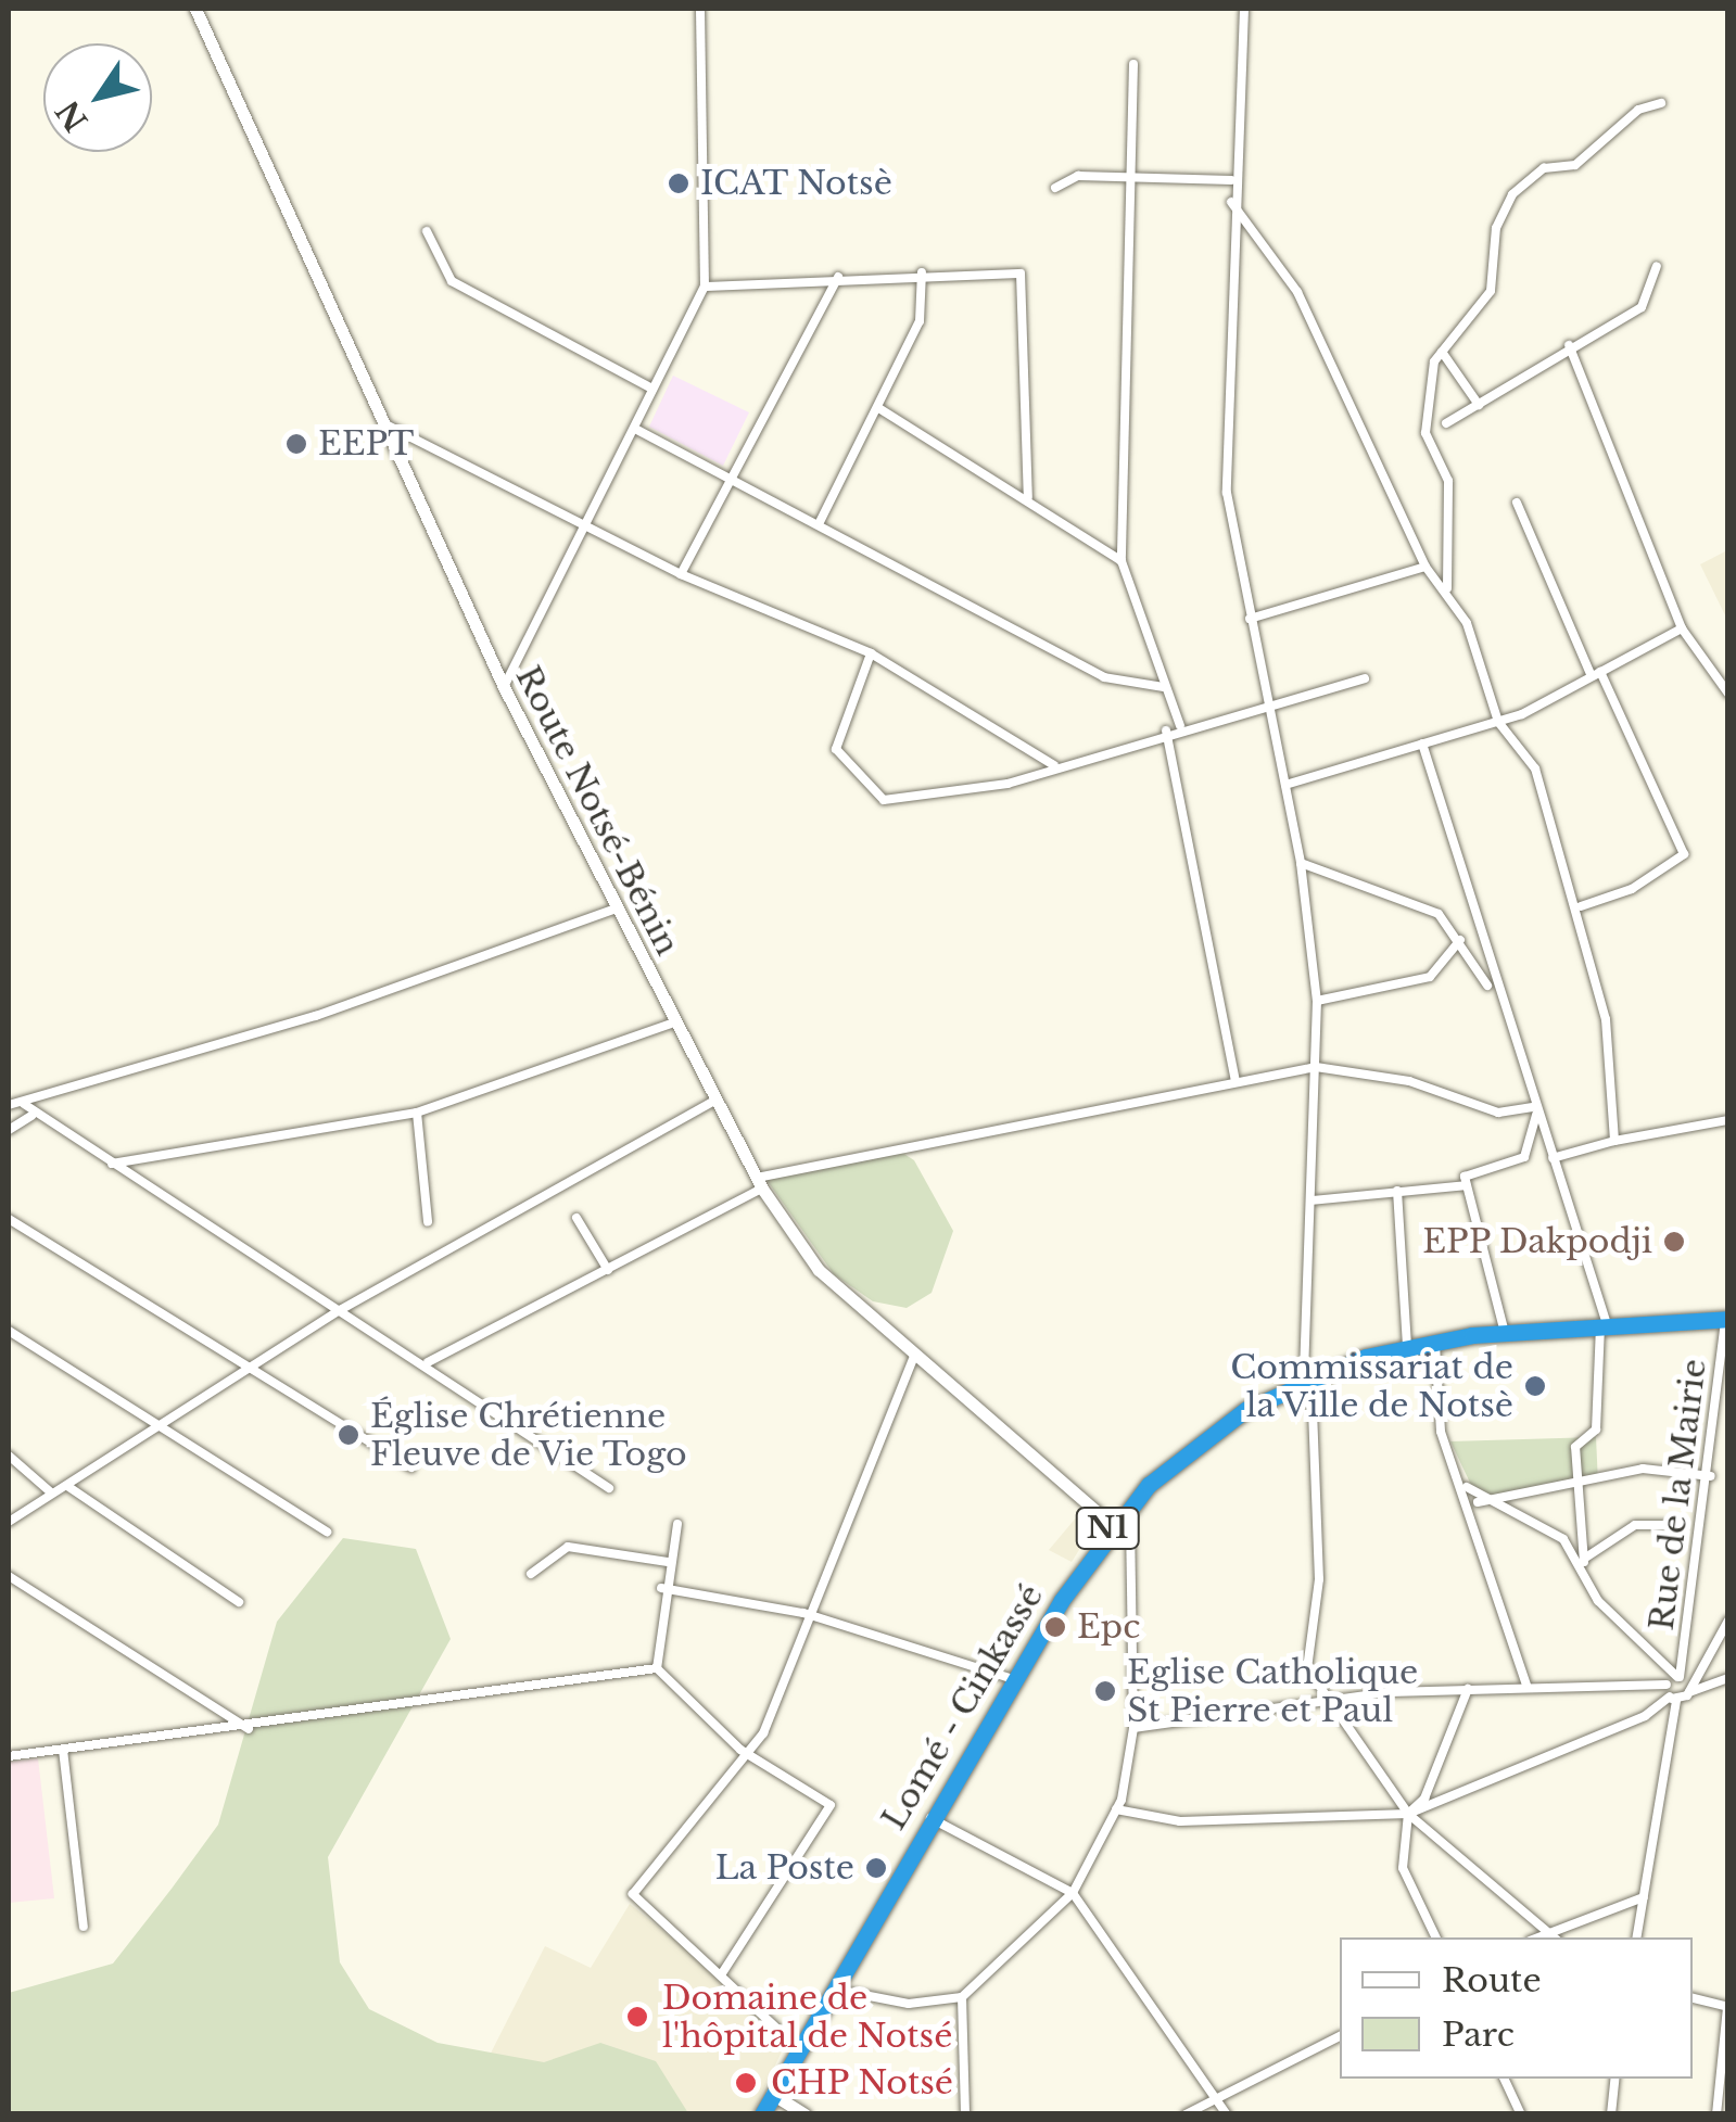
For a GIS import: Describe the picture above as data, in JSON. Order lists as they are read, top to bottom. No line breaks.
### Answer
{"streets":{"highway":["N1","Lomé - Cinkassé"],"main road":["Route Notsé-Bénin"],"street":["Rue de la Mairie"]},"crossings":[["Route Notsé-Bénin","Lomé - Cinkassé"],["Rue de la Mairie","Lomé - Cinkassé"]],"places":["ICAT Notsè","EEPT","EPP Dakpodji","Commissariat de la Ville de Notsè","Église Chrétienne Fleuve de Vie Togo","Epc","Eglise Catholique St Pierre et Paul","La Poste","Domaine de l'hôpital de Notsé","CHP Notsé"],"legend":["Route","Parc"],"north":"bottom left"}
